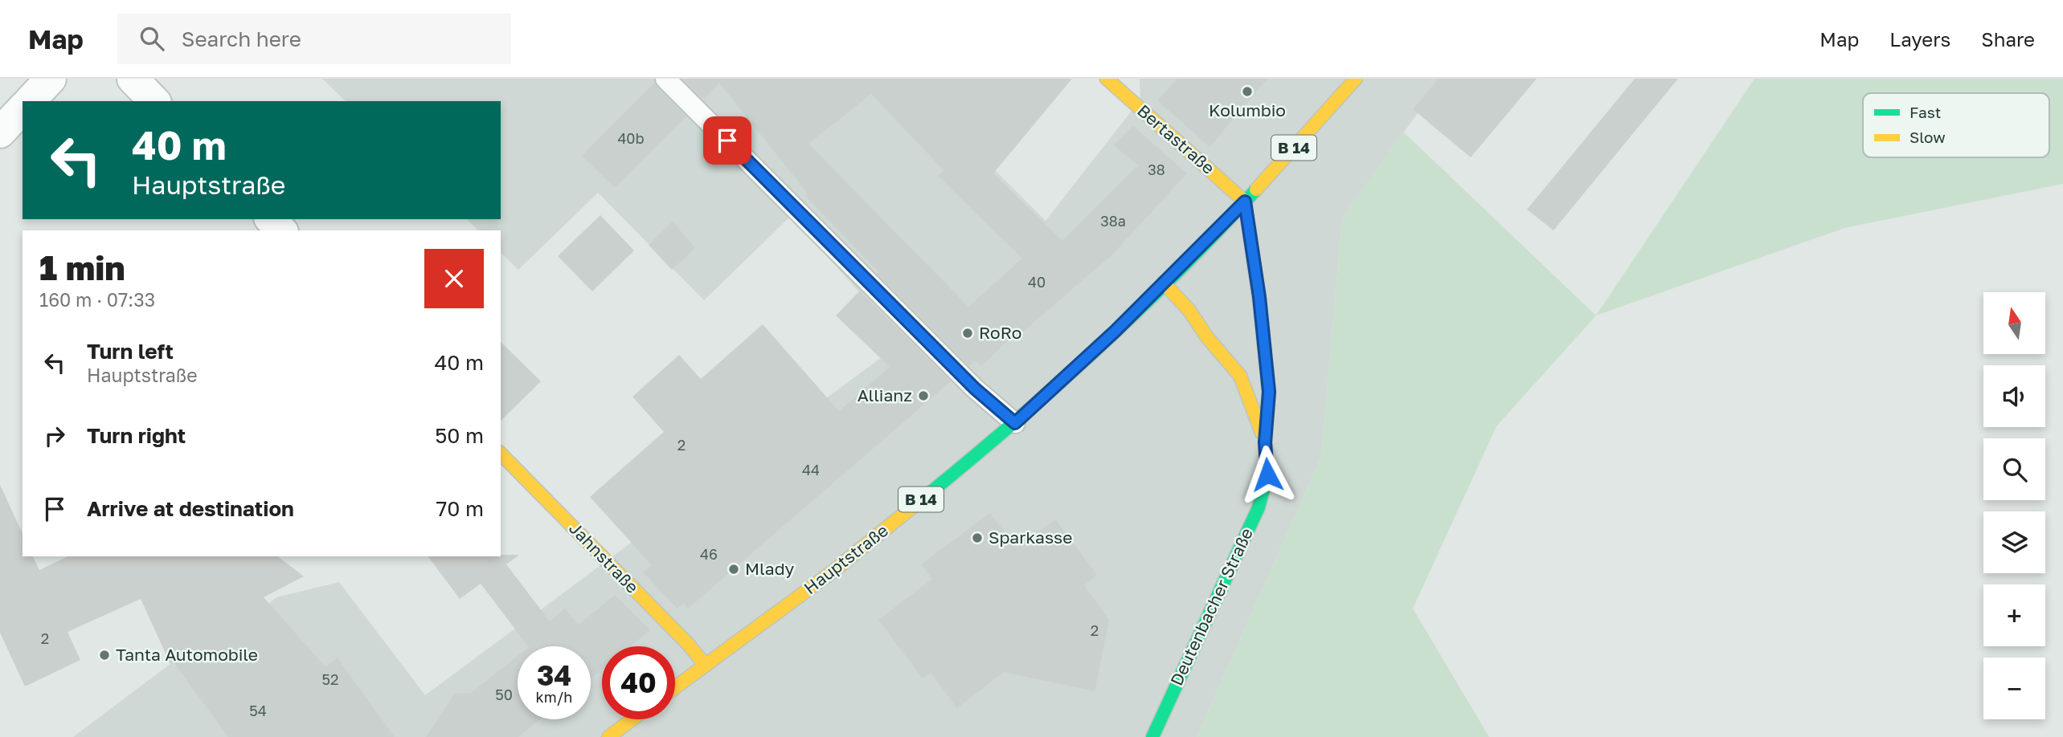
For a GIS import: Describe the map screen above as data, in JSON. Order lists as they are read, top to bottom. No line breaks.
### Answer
{"streets":{"street":["Bertastraße","B 14","Jahnstraße","Hauptstraße","Deutenbacher Straße"]},"crossings":[["Bertastraße","Hauptstraße"],["Bertastraße","Deutenbacher Straße"],["Jahnstraße","Hauptstraße"],["Hauptstraße","Deutenbacher Straße"]],"places":["Kolumbio","RoRo","Allianz","Sparkasse","Mlady","Tanta Automobile"],"house_numbers":["40b","38","38a","40","2","44","46","2","2","52","50","54"],"legend":["Fast","Slow"],"north":"top","page":{"header":"Map","search":"Search here","nav":["Map","Layers","Share"],"turn":["40 m","Hauptstraße"],"heading":["1 min","160 m · 07:33"],"map_buttons":["+","−"],"list":[{"name":"Turn left","note":"Hauptstraße","value":"40 m"},{"name":"Turn right","value":"50 m"},{"name":"Arrive at destination","value":"70 m"}],"speed":"34 km/h","limit":"40"}}
